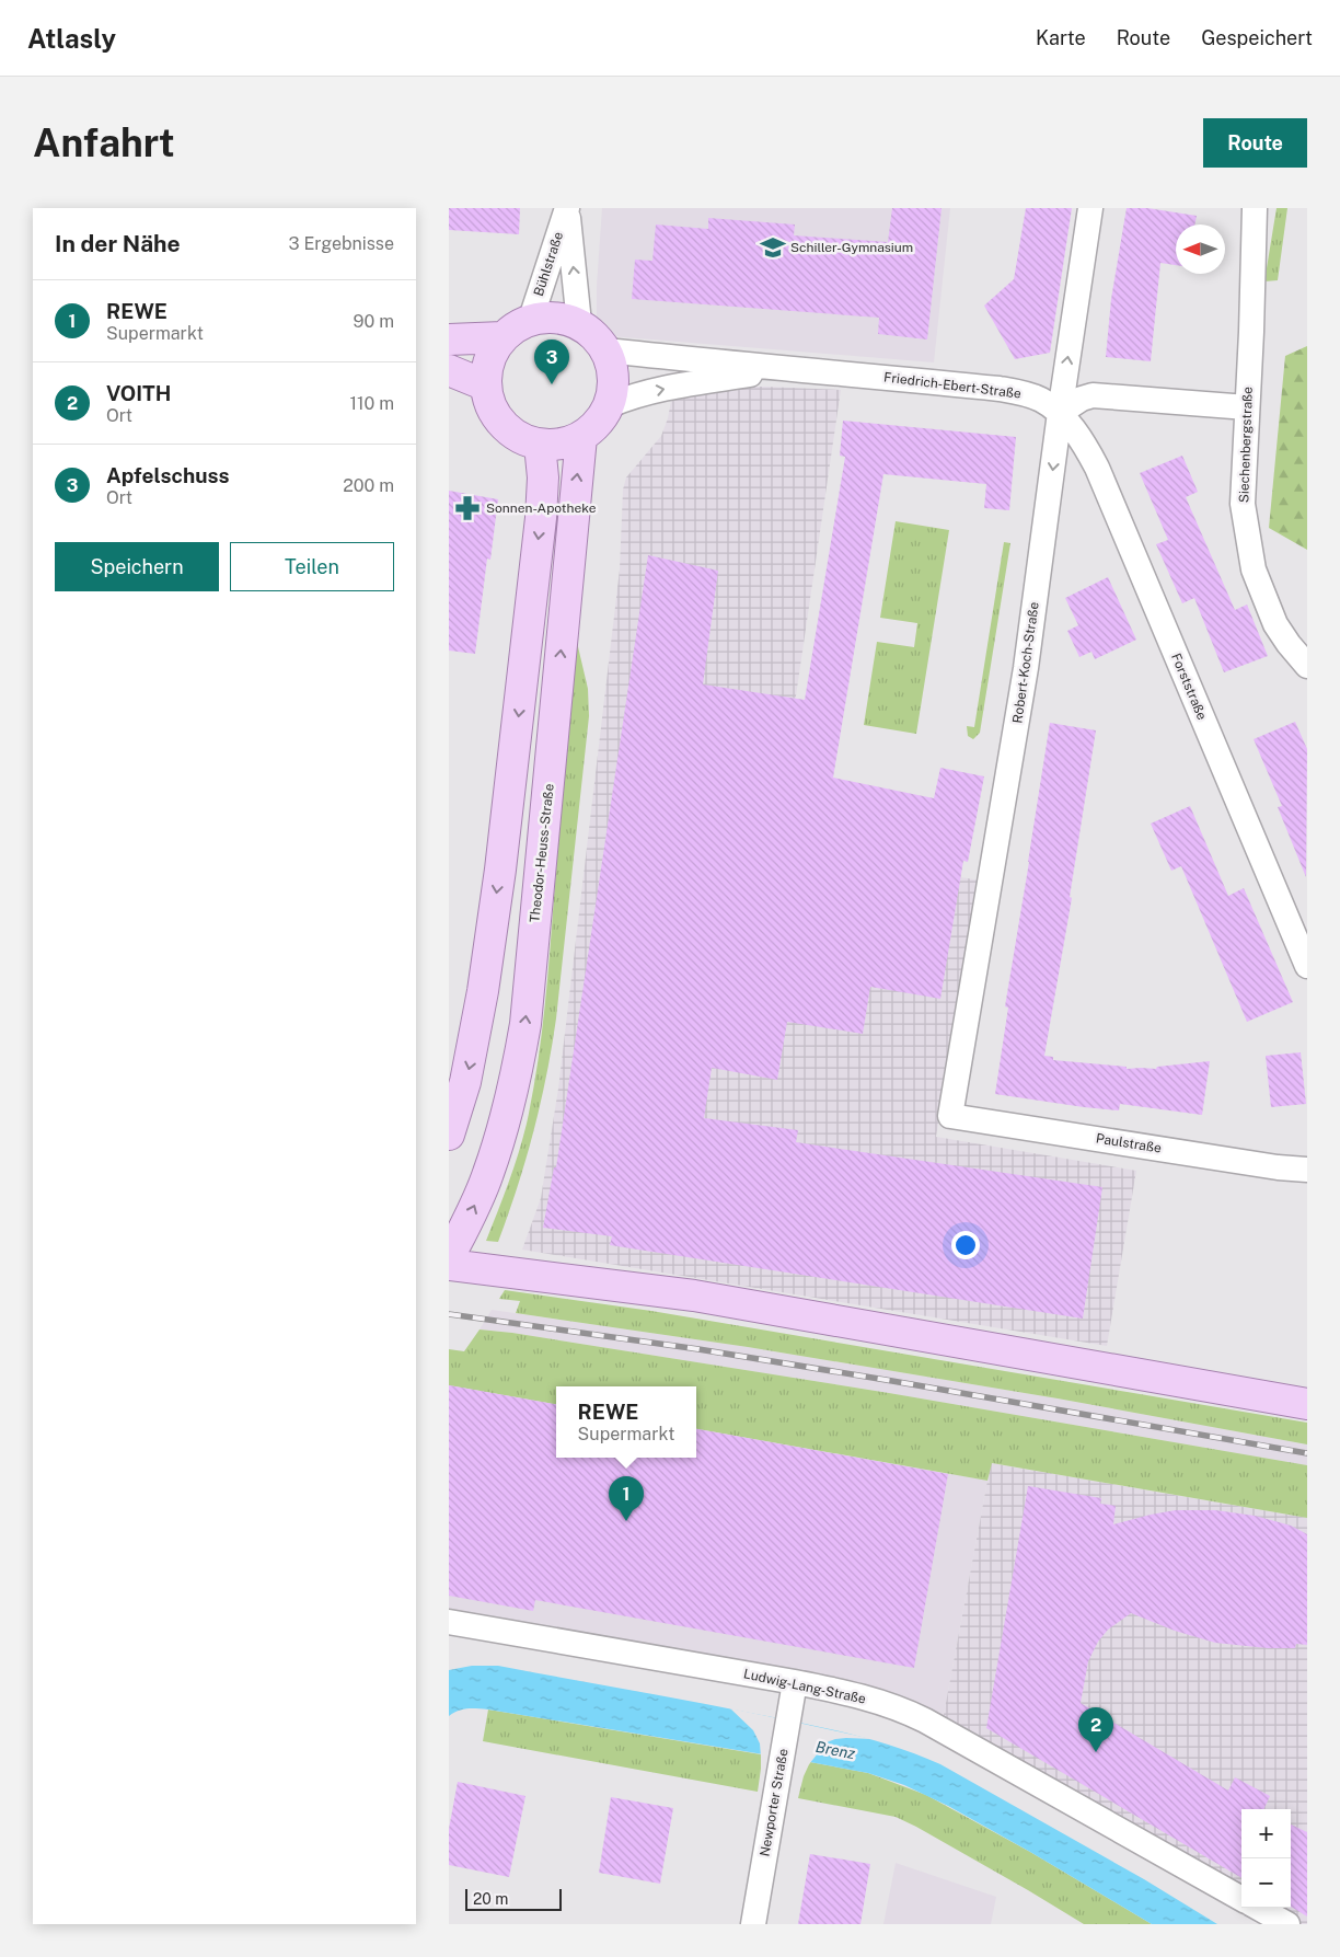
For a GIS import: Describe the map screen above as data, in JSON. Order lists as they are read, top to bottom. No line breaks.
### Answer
{"streets":{"main road":["Theodor-Heuss-Straße"],"street":["Bühlstraße","Friedrich-Ebert-Straße","Siechenbergstraße","Robert-Koch-Straße","Forststraße","Paulstraße","Ludwig-Lang-Straße","Newporter Straße"]},"crossings":[["Bühlstraße","Friedrich-Ebert-Straße"],["Bühlstraße","Theodor-Heuss-Straße"],["Friedrich-Ebert-Straße","Robert-Koch-Straße"],["Friedrich-Ebert-Straße","Forststraße"],["Friedrich-Ebert-Straße","Theodor-Heuss-Straße"],["Robert-Koch-Straße","Forststraße"],["Robert-Koch-Straße","Paulstraße"],["Ludwig-Lang-Straße","Newporter Straße"]],"water":["Brenz"],"places":{"school or university":["Schiller-Gymnasium"],"pharmacy":["Sonnen-Apotheke"]},"scale_bar":"20 m","north":"left","page":{"header":"Atlasly","nav":["Karte","Route","Gespeichert"],"buttons":["Route",["Speichern","Teilen"]],"title":"Anfahrt","heading":["In der Nähe","3 Ergebnisse"],"list":[{"mark":"1","name":"REWE","note":"Supermarkt","value":"90 m"},{"mark":"2","name":"VOITH","note":"Ort","value":"110 m"},{"mark":"3","name":"Apfelschuss","note":"Ort","value":"200 m"}],"pins":["3","1","2"],"popup":["REWE","Supermarkt"],"map_buttons":["+","−"],"scale":"20 m"}}
